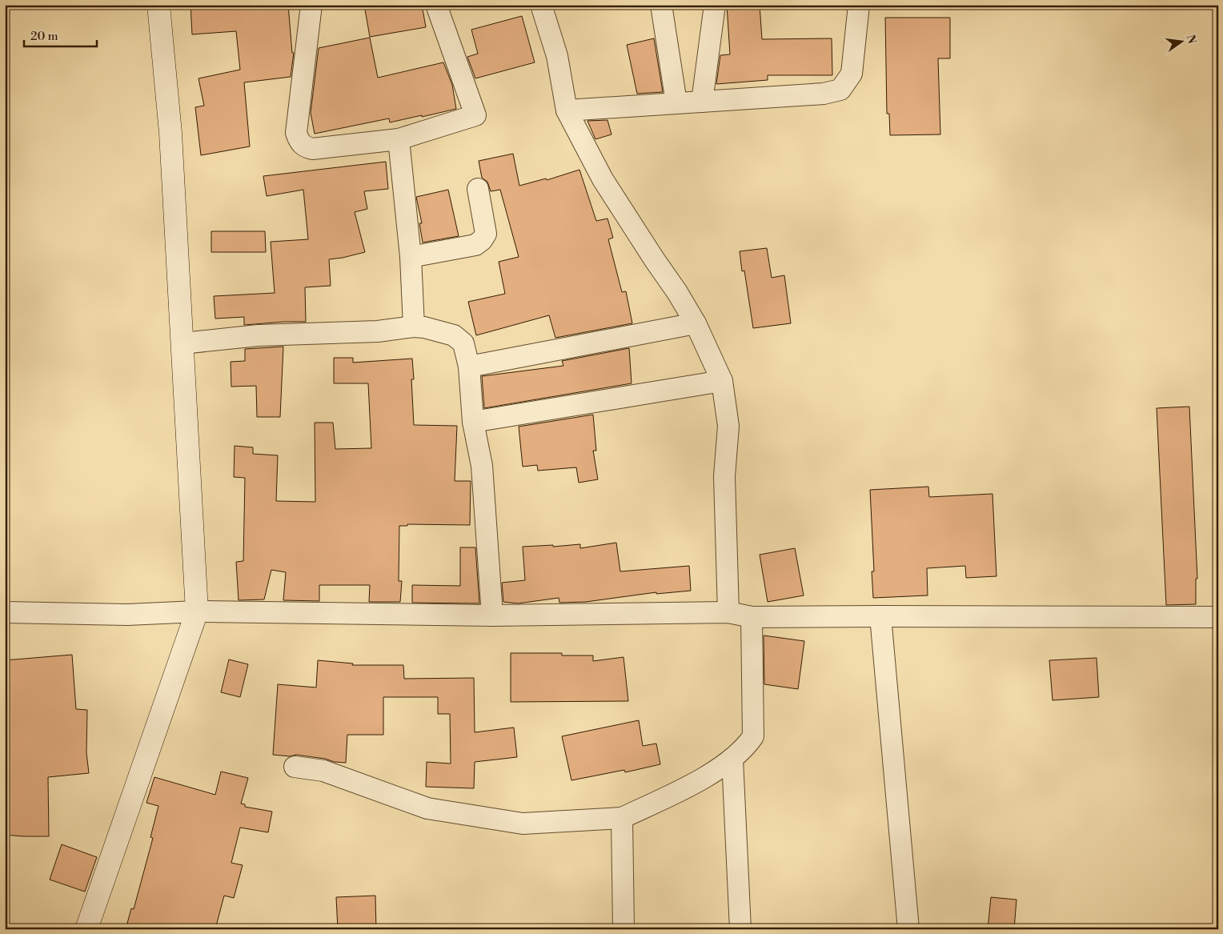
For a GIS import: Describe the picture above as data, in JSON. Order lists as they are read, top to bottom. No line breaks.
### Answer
{"scale_bar":"20 m","north":"right"}
